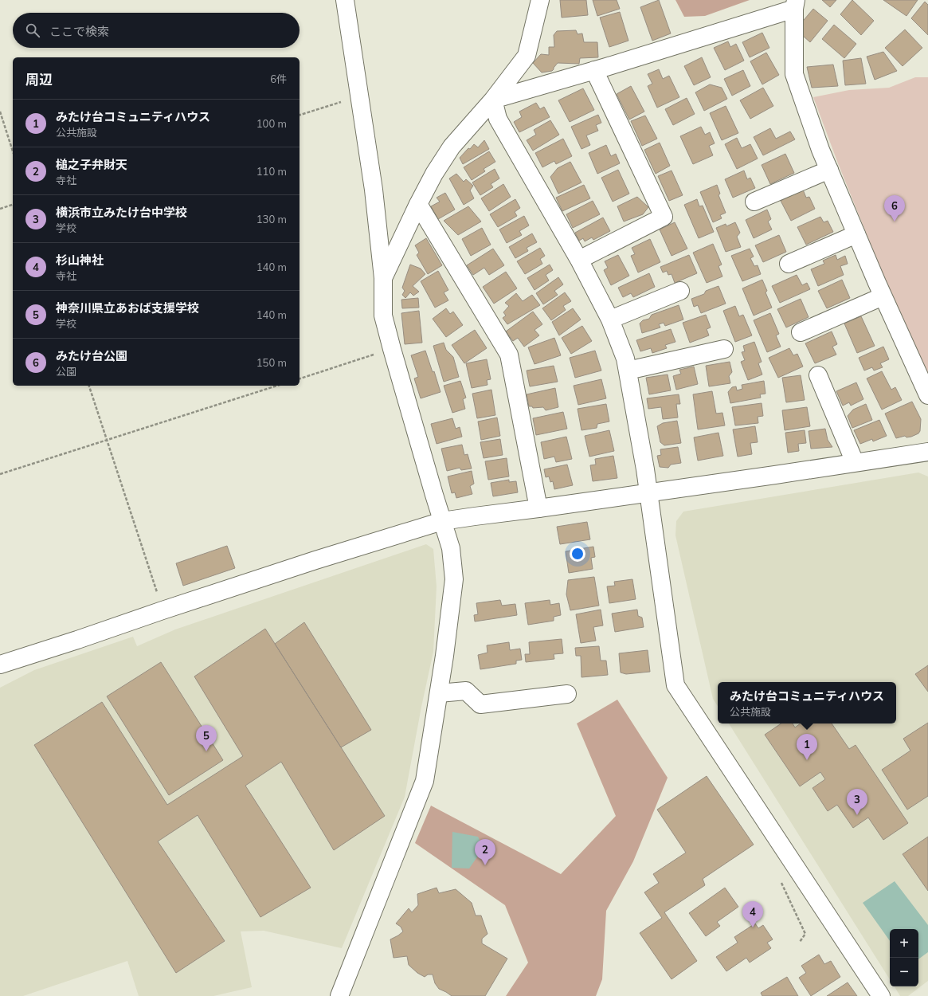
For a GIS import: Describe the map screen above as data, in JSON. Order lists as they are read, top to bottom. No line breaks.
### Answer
{"page":{"search":"ここで検索","heading":["周辺","6件"],"list":[{"mark":"1","name":"みたけ台コミュニティハウス","note":"公共施設","value":"100 m"},{"mark":"2","name":"槌之子弁財天","note":"寺社","value":"110 m"},{"mark":"3","name":"横浜市立みたけ台中学校","note":"学校","value":"130 m"},{"mark":"4","name":"杉山神社","note":"寺社","value":"140 m"},{"mark":"5","name":"神奈川県立あおば支援学校","note":"学校","value":"140 m"},{"mark":"6","name":"みたけ台公園","note":"公園","value":"150 m"}],"pins":["6","5","1","3","2","4"],"popup":["みたけ台コミュニティハウス","公共施設"],"map_buttons":["+","−"]}}
